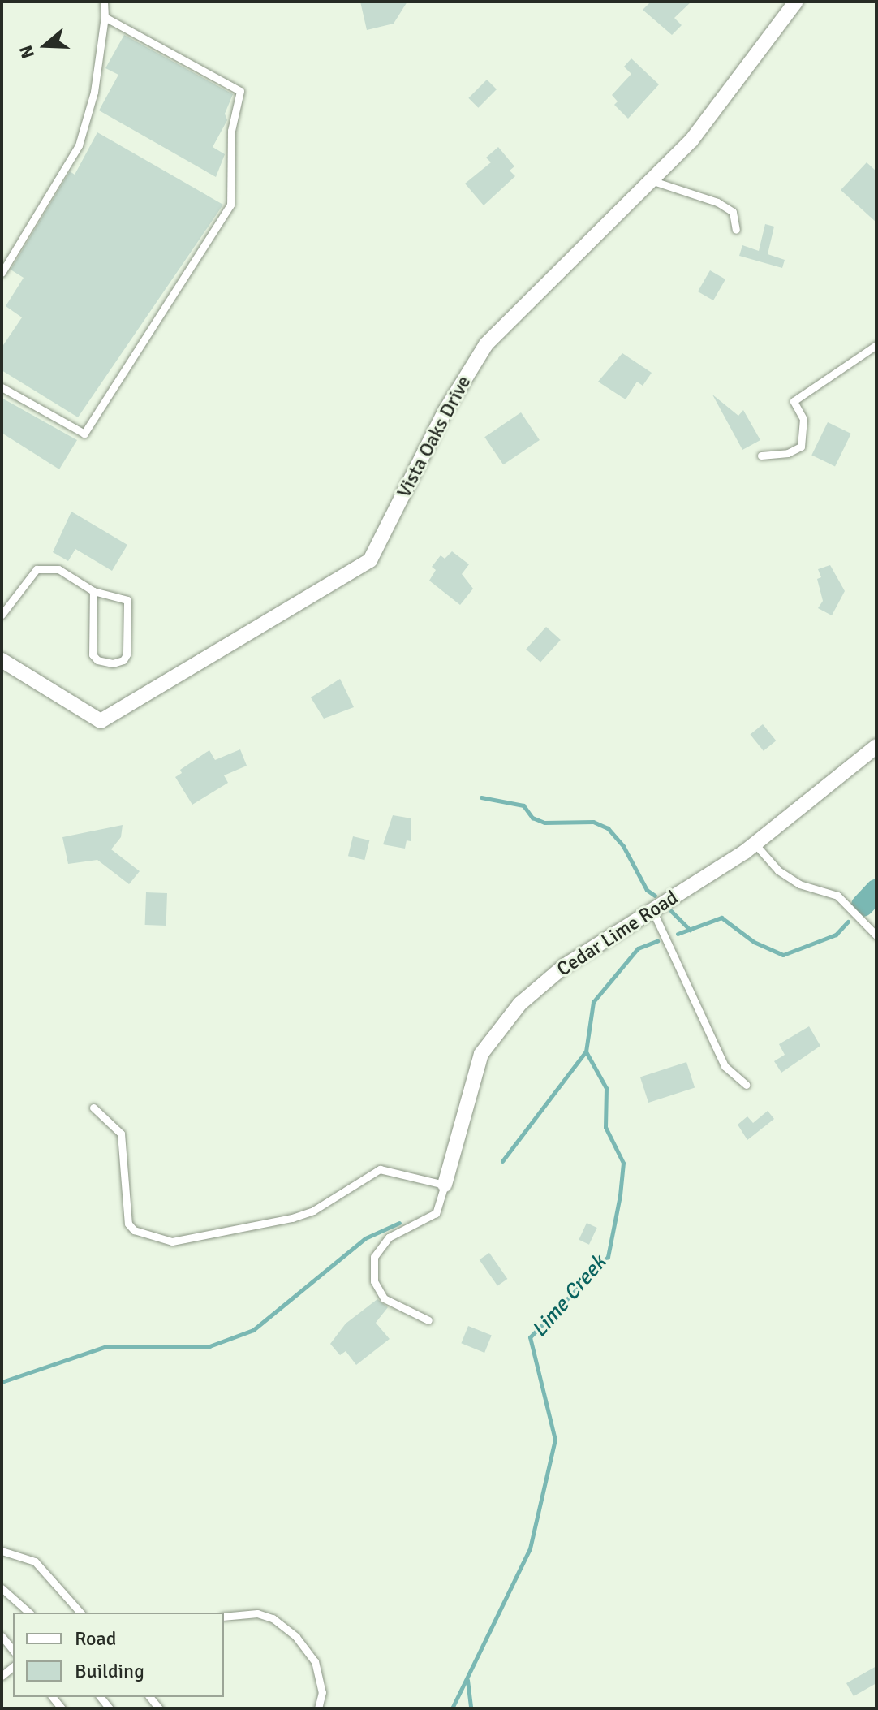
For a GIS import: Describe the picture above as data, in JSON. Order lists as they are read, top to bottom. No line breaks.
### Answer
{"streets":{"street":["Vista Oaks Drive","Cedar Lime Road"]},"water":["Lime Creek"],"legend":["Road","Building"],"north":"left"}
